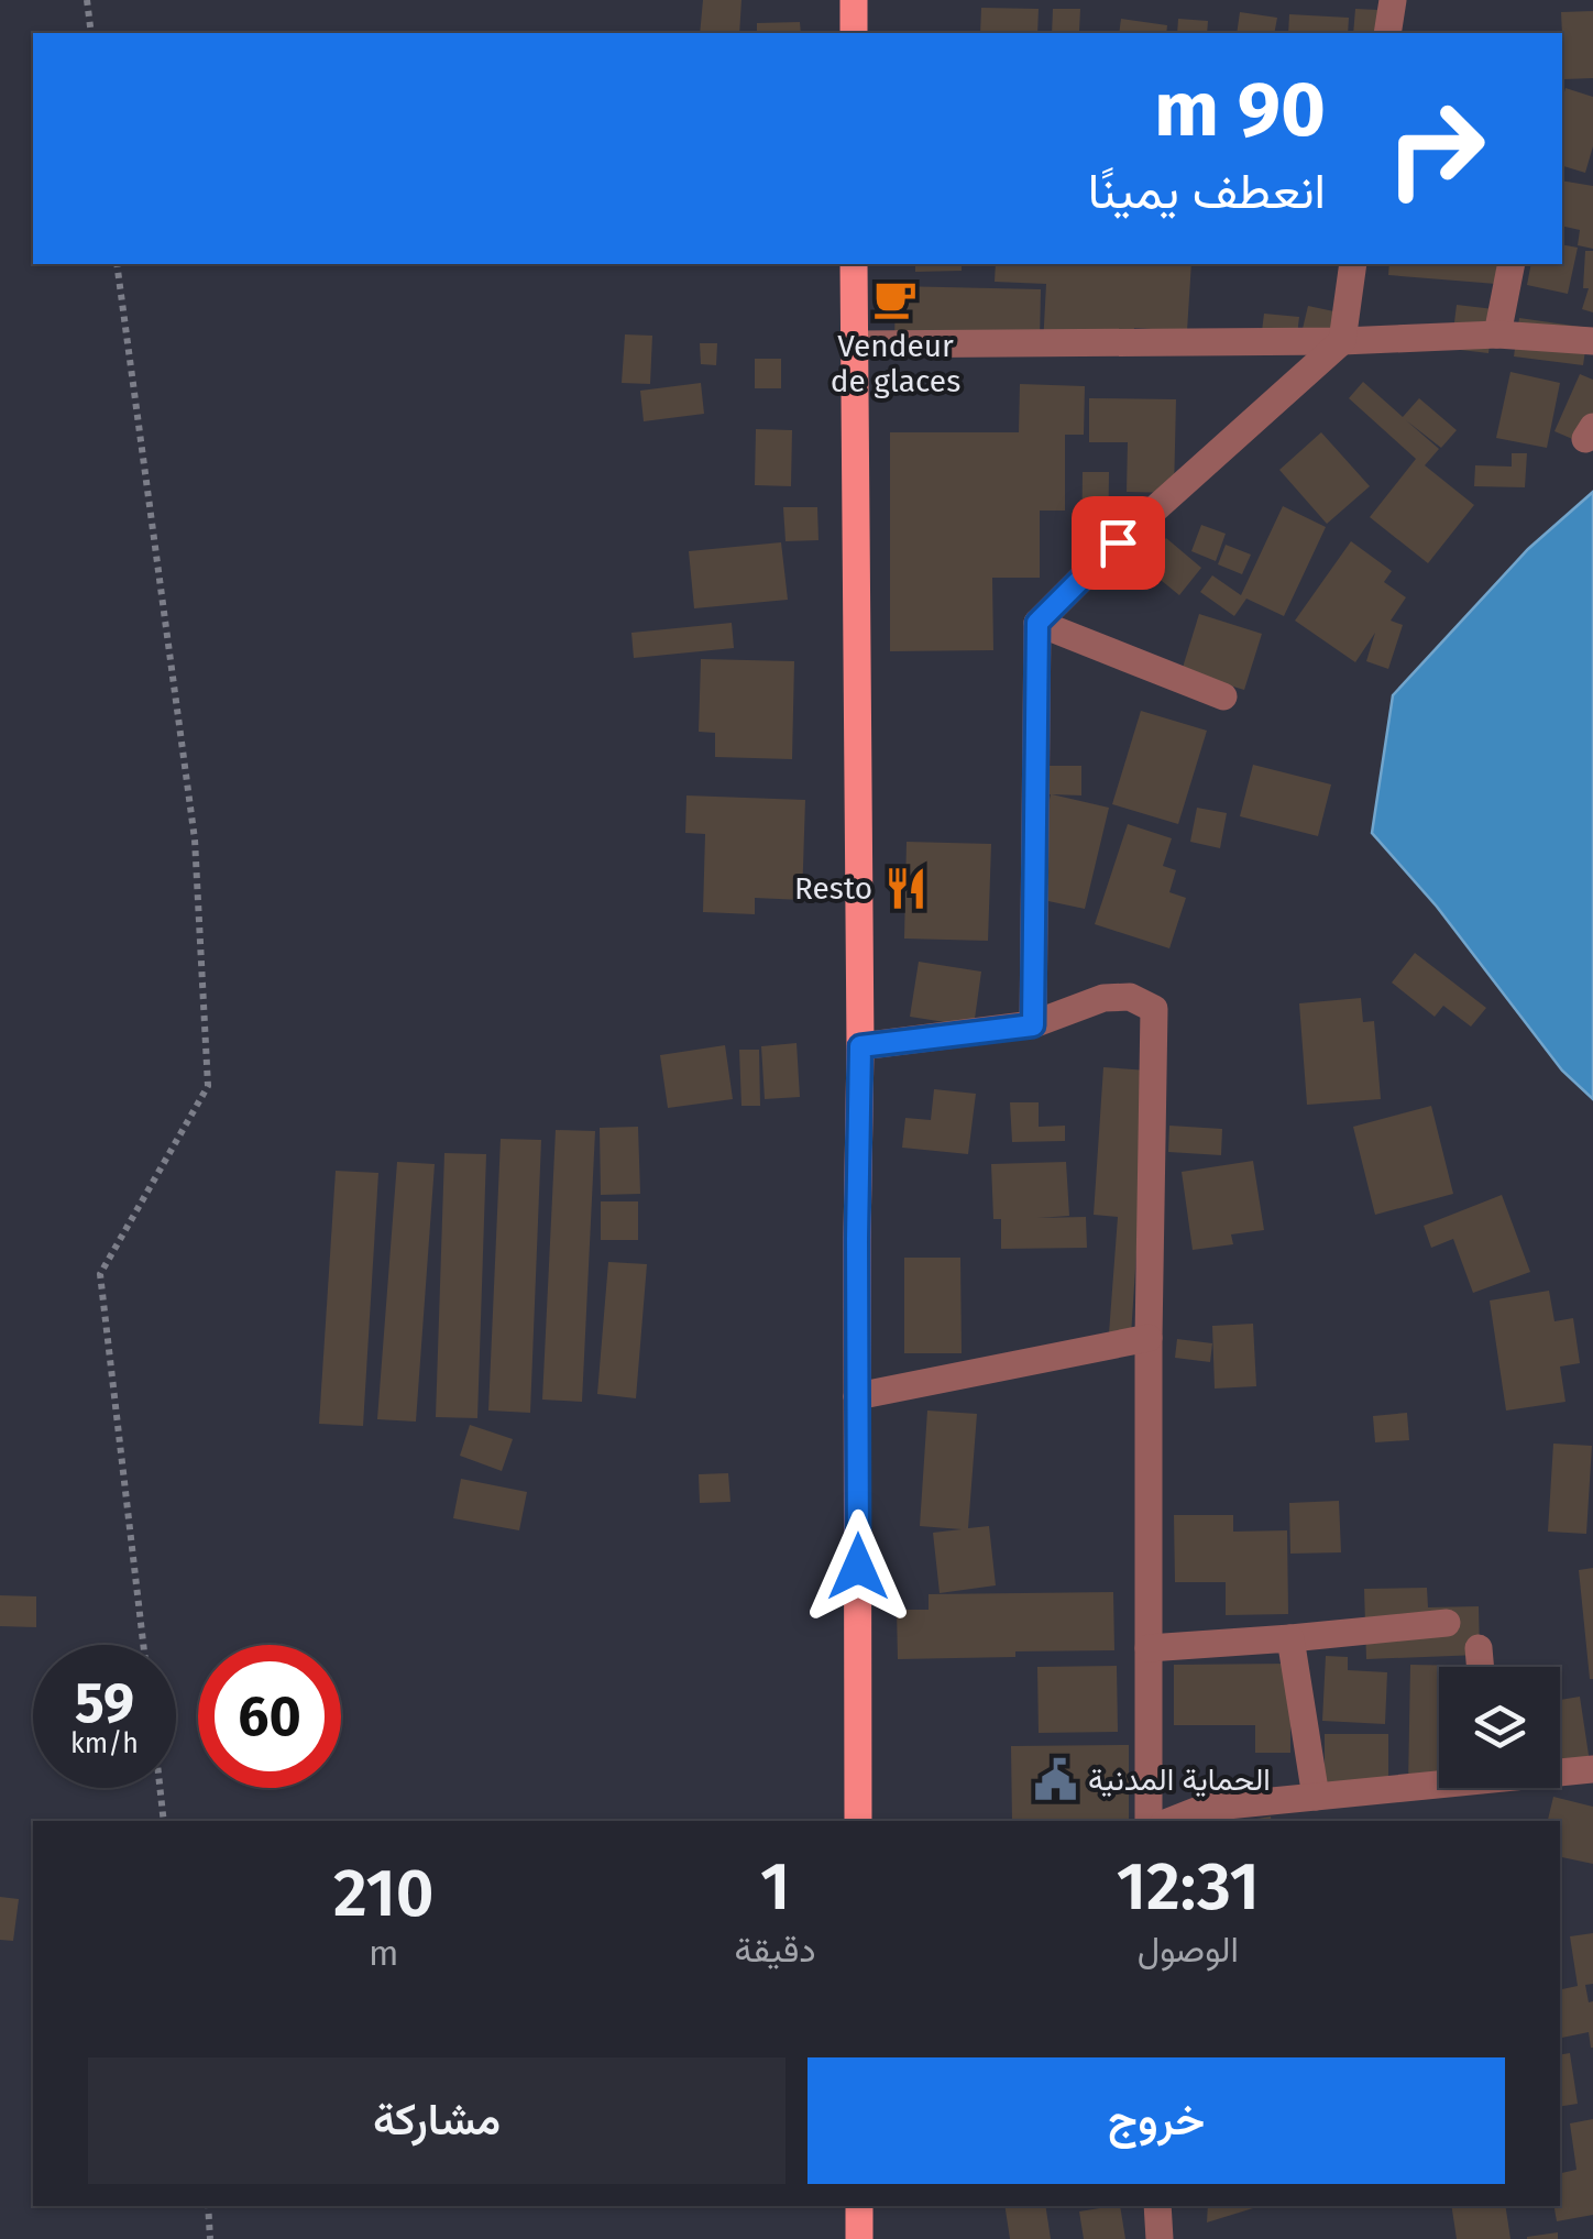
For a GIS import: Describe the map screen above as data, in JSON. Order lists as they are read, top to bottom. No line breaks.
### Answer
{"places":{"cafe":["Vendeur de glaces"],"restaurant":["Resto"],"public building":["الحماية المدنية"]},"page":{"turn":["90 m","انعطف يمينًا"],"speed":"59 km/h","limit":"60","eta":["12:31","الوصول","1","دقيقة","210","m"],"buttons":["خروج","مشاركة"]}}
